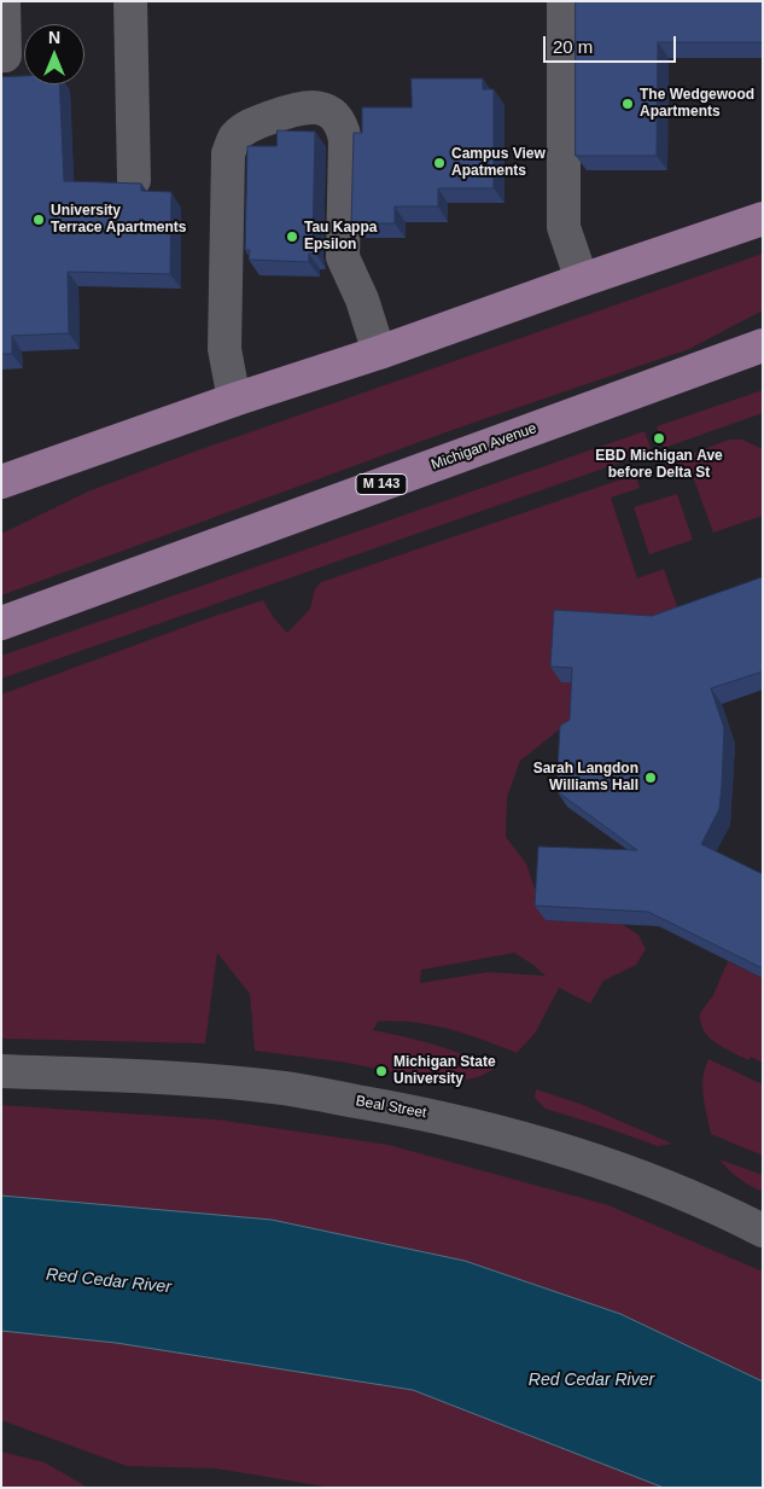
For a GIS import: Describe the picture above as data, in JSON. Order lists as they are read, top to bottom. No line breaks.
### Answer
{"streets":{"main road":["Michigan Avenue","M 143"],"street":["Beal Street"]},"water":["Red Cedar River"],"places":["The Wedgewood Apartments","Campus View Apatments","University Terrace Apartments","Tau Kappa Epsilon","EBD Michigan Ave before Delta St","Sarah Langdon Williams Hall","Michigan State University"],"scale_bar":"20 m","north":"top"}
